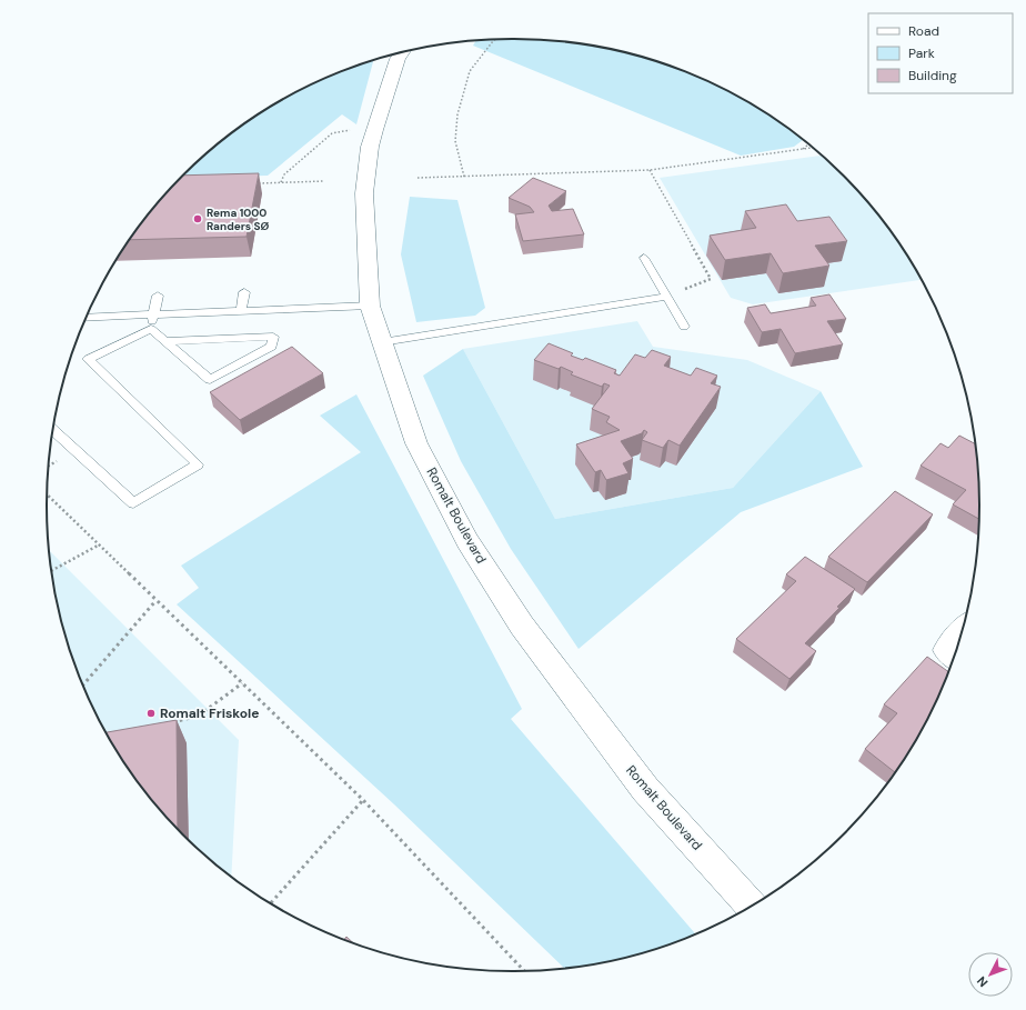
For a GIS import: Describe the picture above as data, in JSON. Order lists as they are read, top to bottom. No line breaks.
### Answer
{"streets":{"street":["Romalt Boulevard"]},"places":["Rema 1000 Randers SØ","Romalt Friskole"],"legend":["Road","Park","Building"],"north":"bottom left"}
